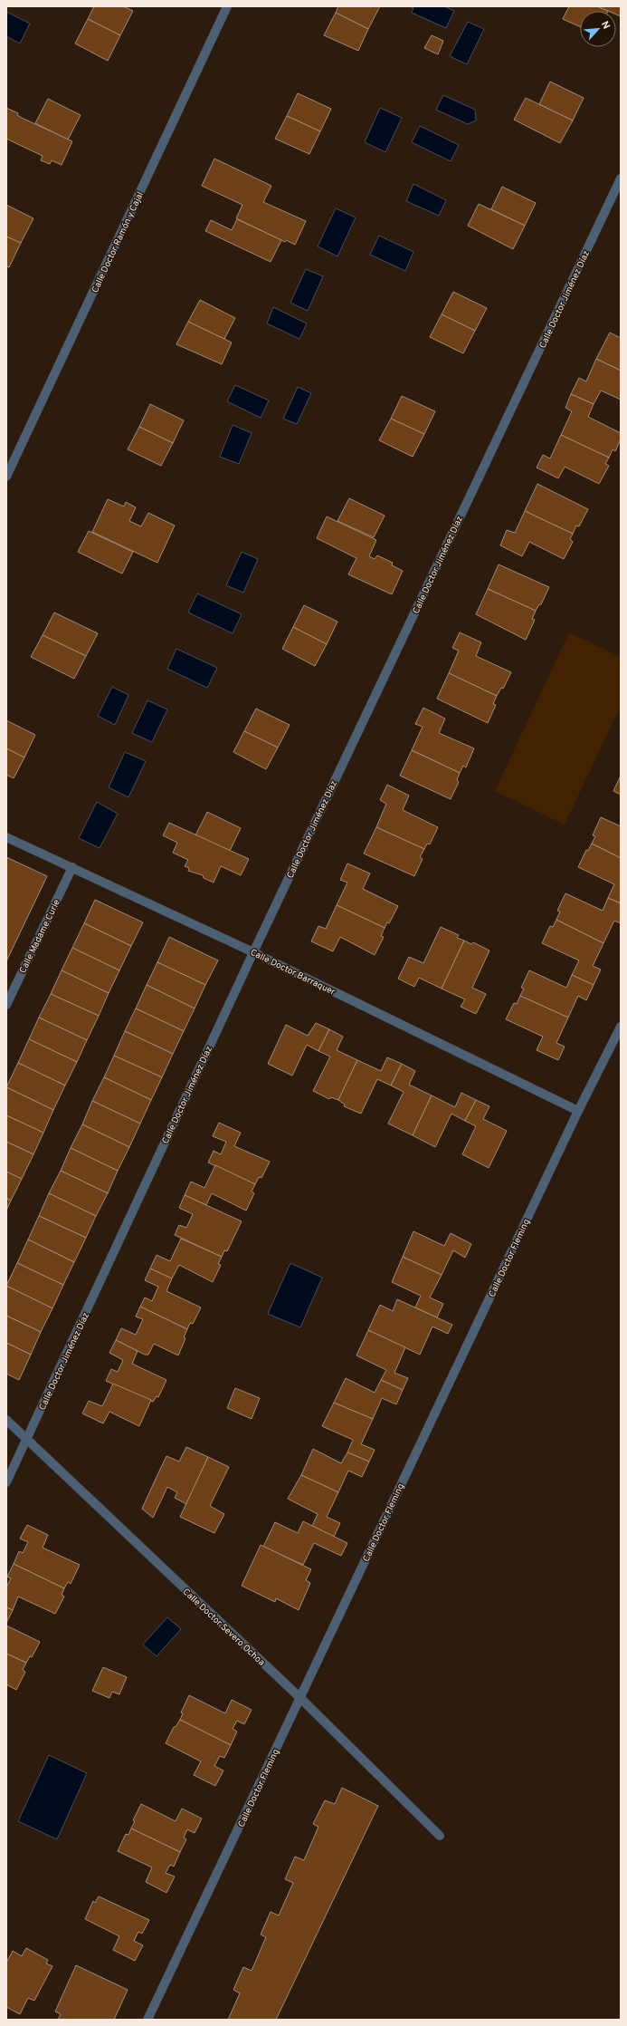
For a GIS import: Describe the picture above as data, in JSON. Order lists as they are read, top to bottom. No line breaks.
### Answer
{"streets":{"street":["Calle Doctor Ramón y Cajal","Calle Doctor Jiménez Díaz","Calle Madame Curie","Calle Doctor Barraquer","Calle Doctor Fleming","Calle Doctor Severo Ochoa"]},"crossings":[["Calle Doctor Jiménez Díaz","Calle Doctor Barraquer"],["Calle Doctor Jiménez Díaz","Calle Doctor Severo Ochoa"],["Calle Madame Curie","Calle Doctor Barraquer"],["Calle Doctor Barraquer","Calle Doctor Fleming"],["Calle Doctor Fleming","Calle Doctor Severo Ochoa"]],"north":"top right"}
